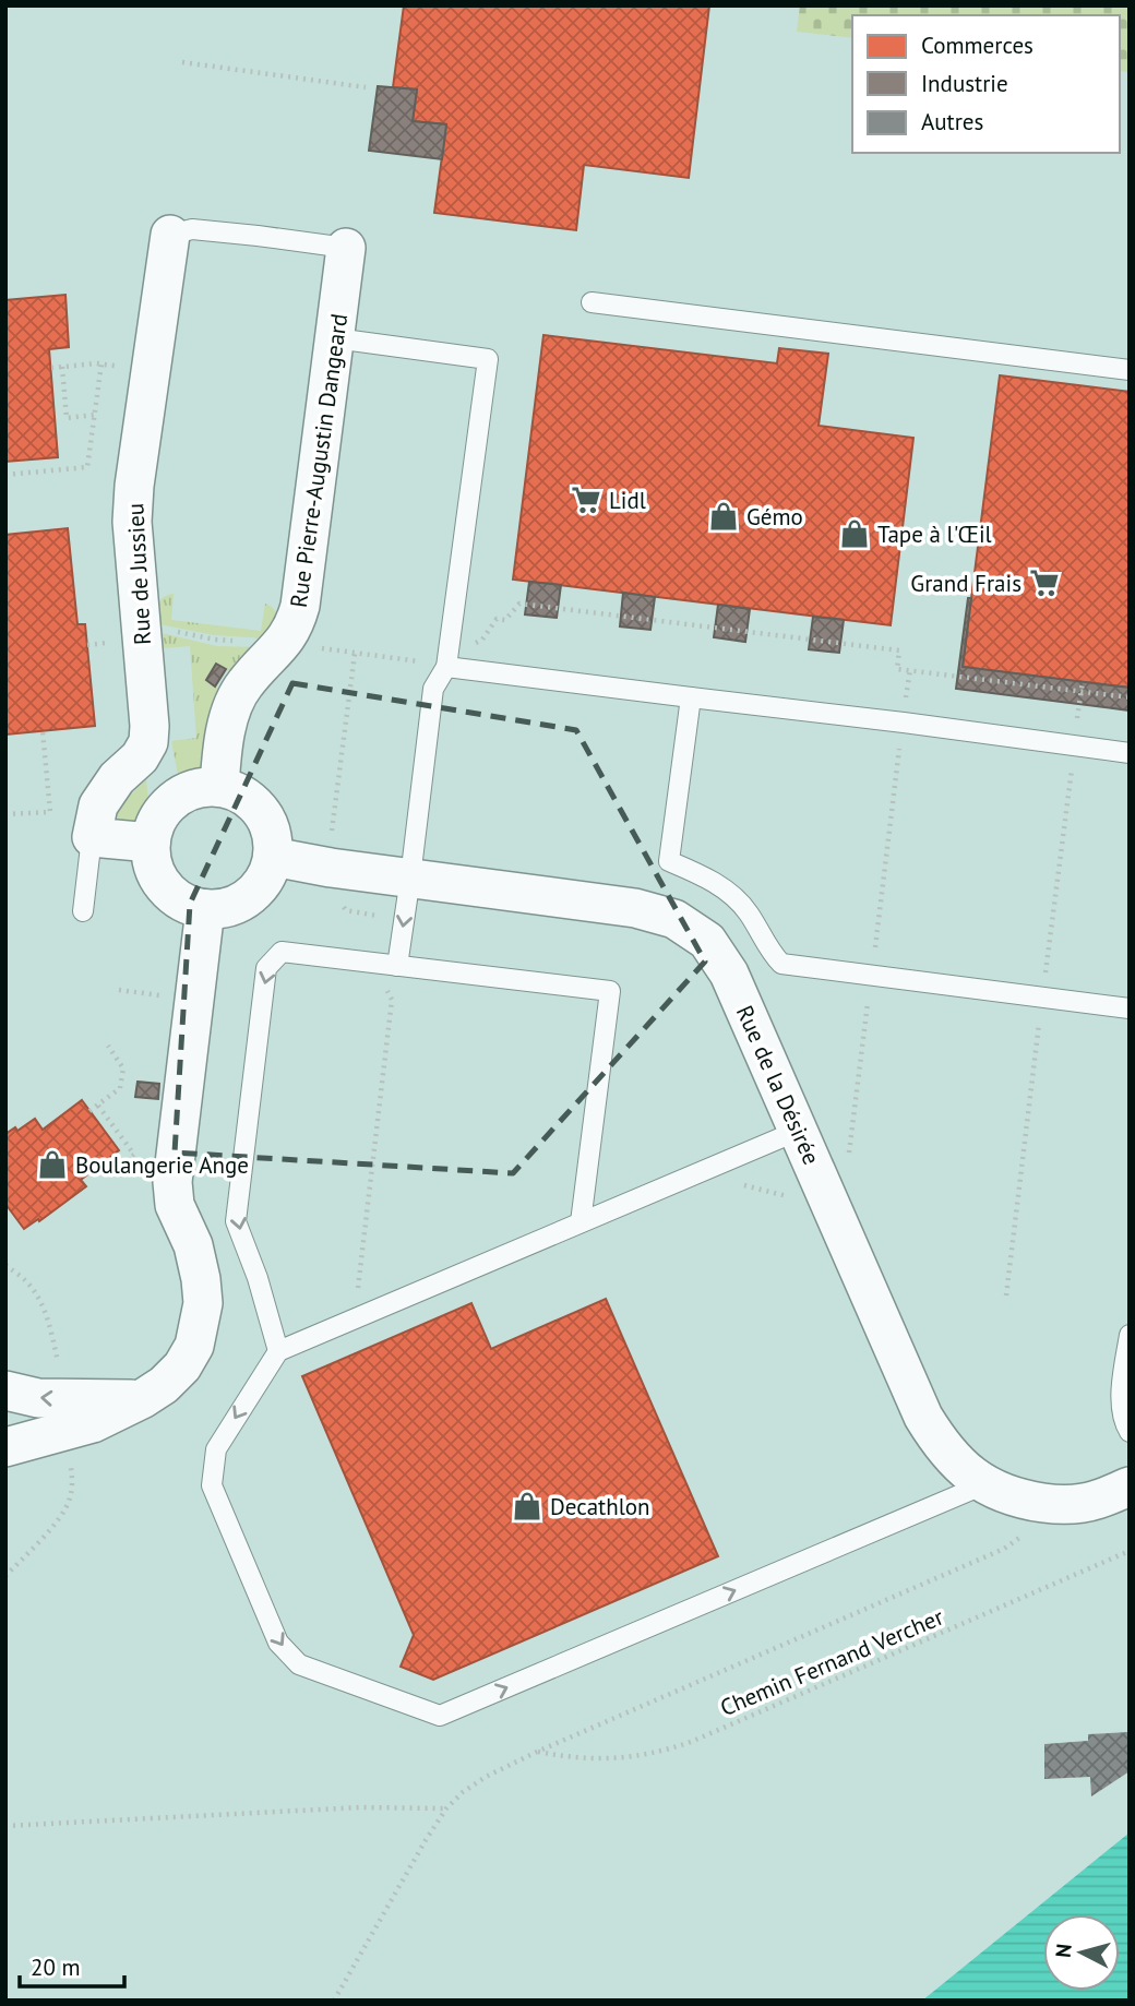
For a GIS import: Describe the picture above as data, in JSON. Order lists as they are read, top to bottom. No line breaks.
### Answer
{"streets":{"street":["Rue Pierre-Augustin Dangeard","Rue de Jussieu","Rue de la Désirée"],"path":["Chemin Fernand Vercher"]},"crossings":[["Rue Pierre-Augustin Dangeard","Rue de la Désirée"]],"places":{"supermarket":["Lidl","Grand Frais"],"shop":["Gémo","Tape à l'Œil","Boulangerie Ange","Decathlon"]},"legend":["Commerces","Industrie","Autres"],"scale_bar":"20 m","north":"left"}
